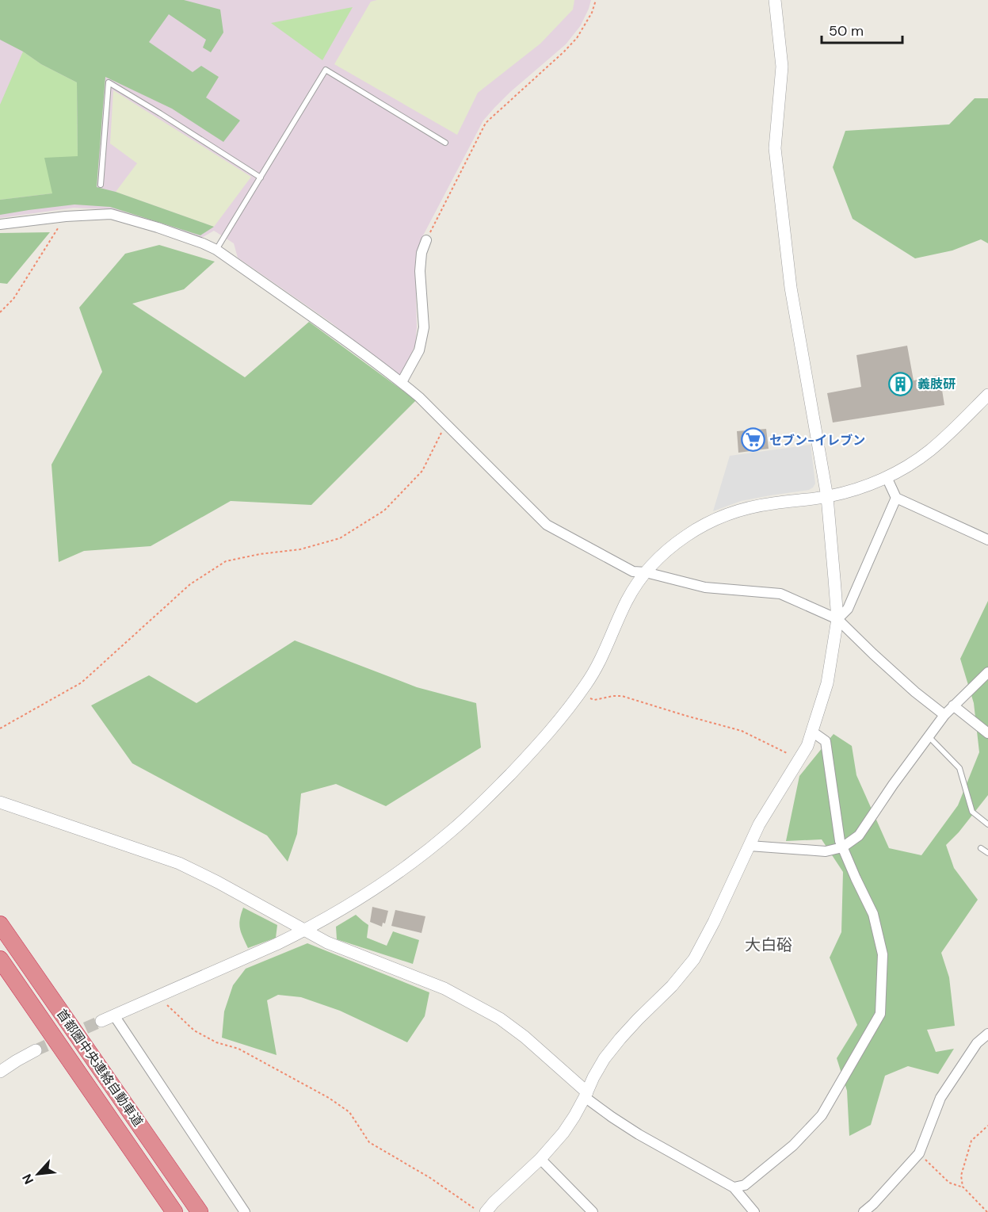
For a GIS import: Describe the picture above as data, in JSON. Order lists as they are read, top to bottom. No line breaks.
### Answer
{"streets":{"highway":["首都圏中央連絡自動車道"]},"districts":["大白硲"],"places":{"building":["義肢研"],"supermarket":["セブン-イレブン"]},"scale_bar":"50 m","north":"bottom left"}
